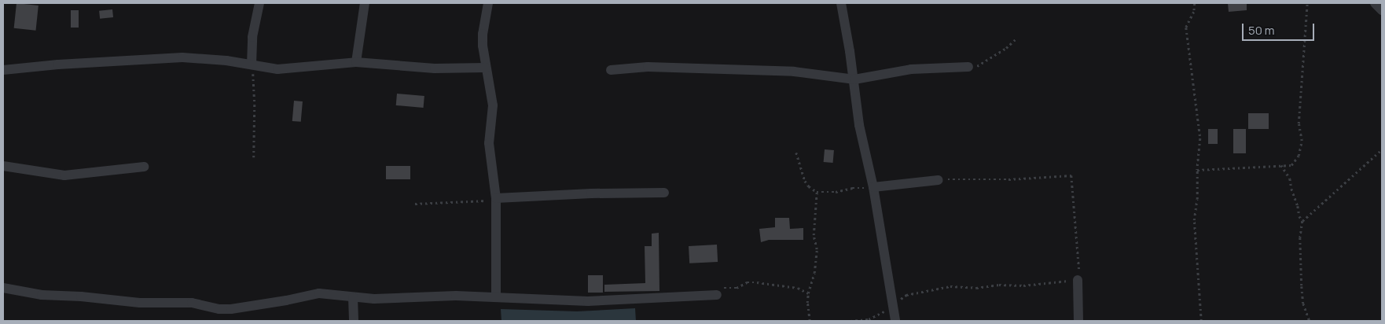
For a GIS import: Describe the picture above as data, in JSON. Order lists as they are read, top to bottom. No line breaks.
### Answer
{"scale_bar":"50 m"}
